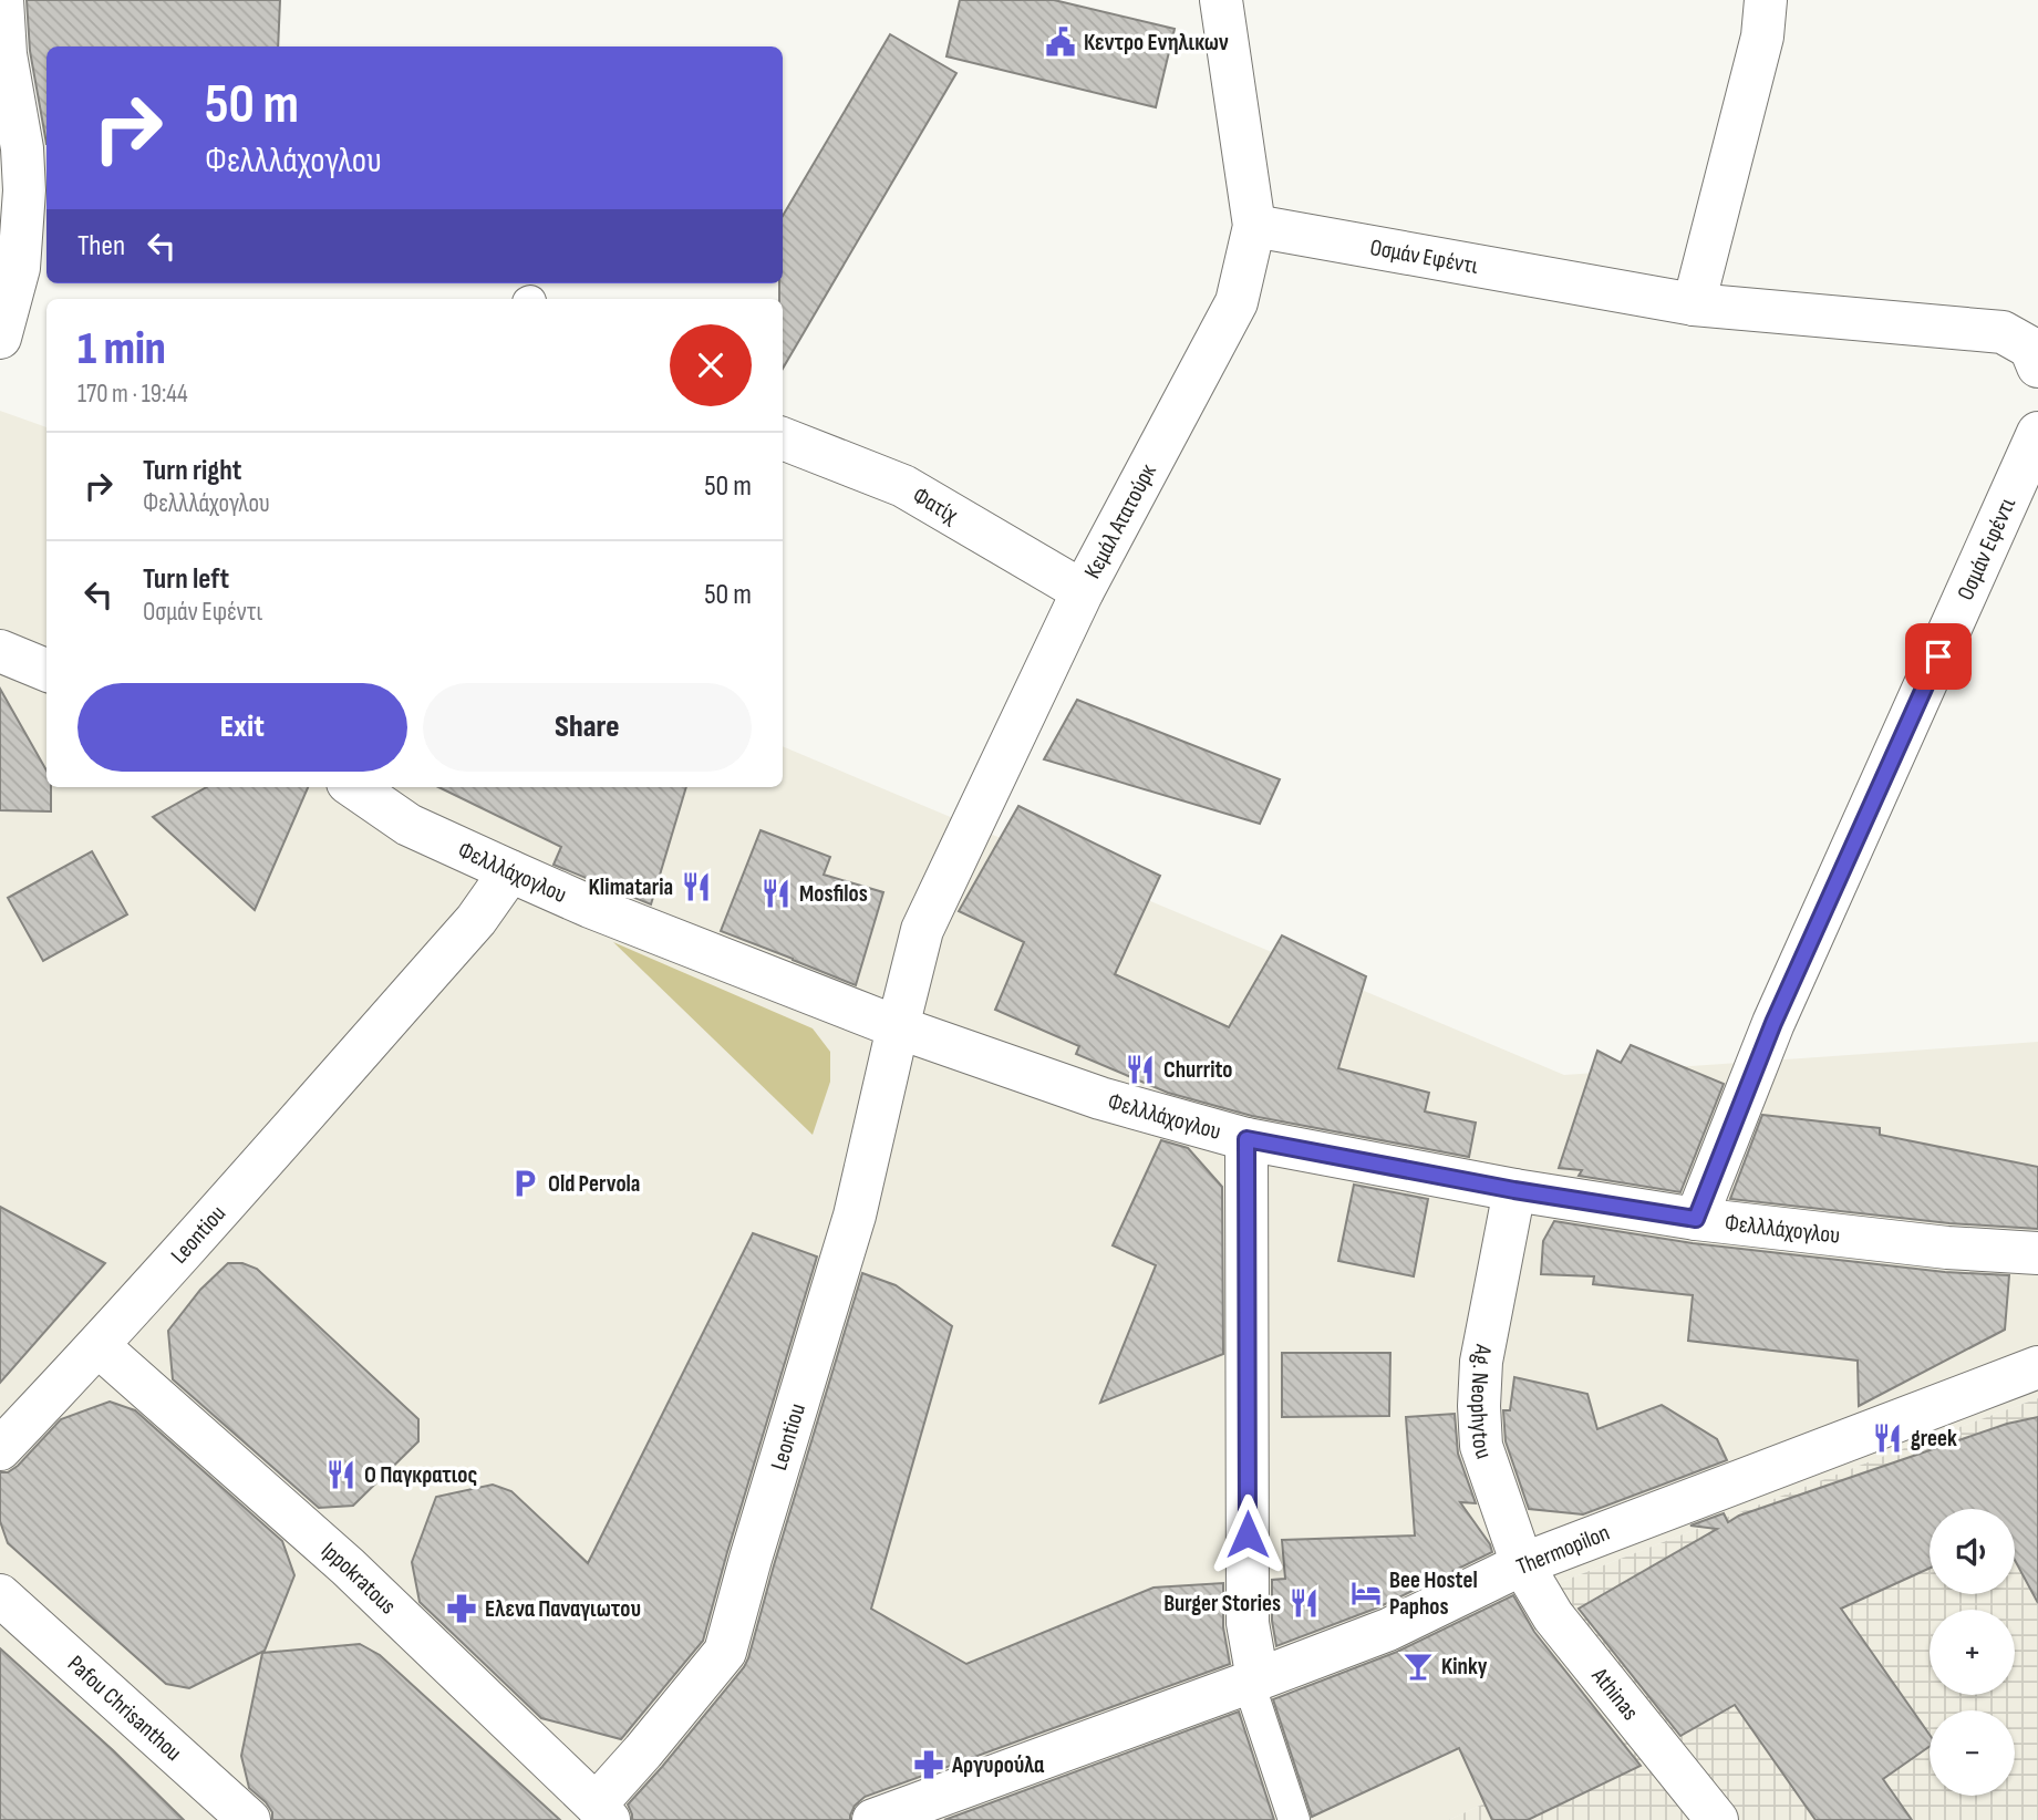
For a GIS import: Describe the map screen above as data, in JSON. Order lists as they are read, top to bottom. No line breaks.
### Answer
{"streets":{"street":["Οσμάν Εφέντι","Φατίχ","Κεμάλ Ατατούρκ","Φελλλάχογλου","Leontiou","Ag. Neophytou","Thermopilon","Ippokratous","Athinas","Pafou Chrisanthou"]},"crossings":[["Οσμάν Εφέντι","Κεμάλ Ατατούρκ"],["Οσμάν Εφέντι","Φελλλάχογλου"],["Φατίχ","Κεμάλ Ατατούρκ"],["Κεμάλ Ατατούρκ","Φελλλάχογλου"],["Κεμάλ Ατατούρκ","Leontiou"],["Φελλλάχογλου","Leontiou"],["Φελλλάχογλου","Ag. Neophytou"],["Leontiou","Ippokratous"],["Ag. Neophytou","Thermopilon"],["Ag. Neophytou","Athinas"],["Thermopilon","Athinas"]],"places":{"public building":["Κεντρο Ενηλικων"],"restaurant":["Klimataria","Mosfilos","Churrito","greek","Ο Παγκρατιος","Burger Stories"],"parking":["Old Pervola"],"hotel":["Bee Hostel Paphos"],"pharmacy":["Ελενα Παναγιωτου","Αργυρούλα"],"bar":["Kinky"]},"page":{"turn":["50 m","Φελλλάχογλου"],"then":"Then","heading":["1 min","170 m · 19:44"],"list":[{"name":"Turn right","note":"Φελλλάχογλου","value":"50 m"},{"name":"Turn left","note":"Οσμάν Εφέντι","value":"50 m"}],"buttons":["Exit","Share"],"map_buttons":["+","−"]}}
